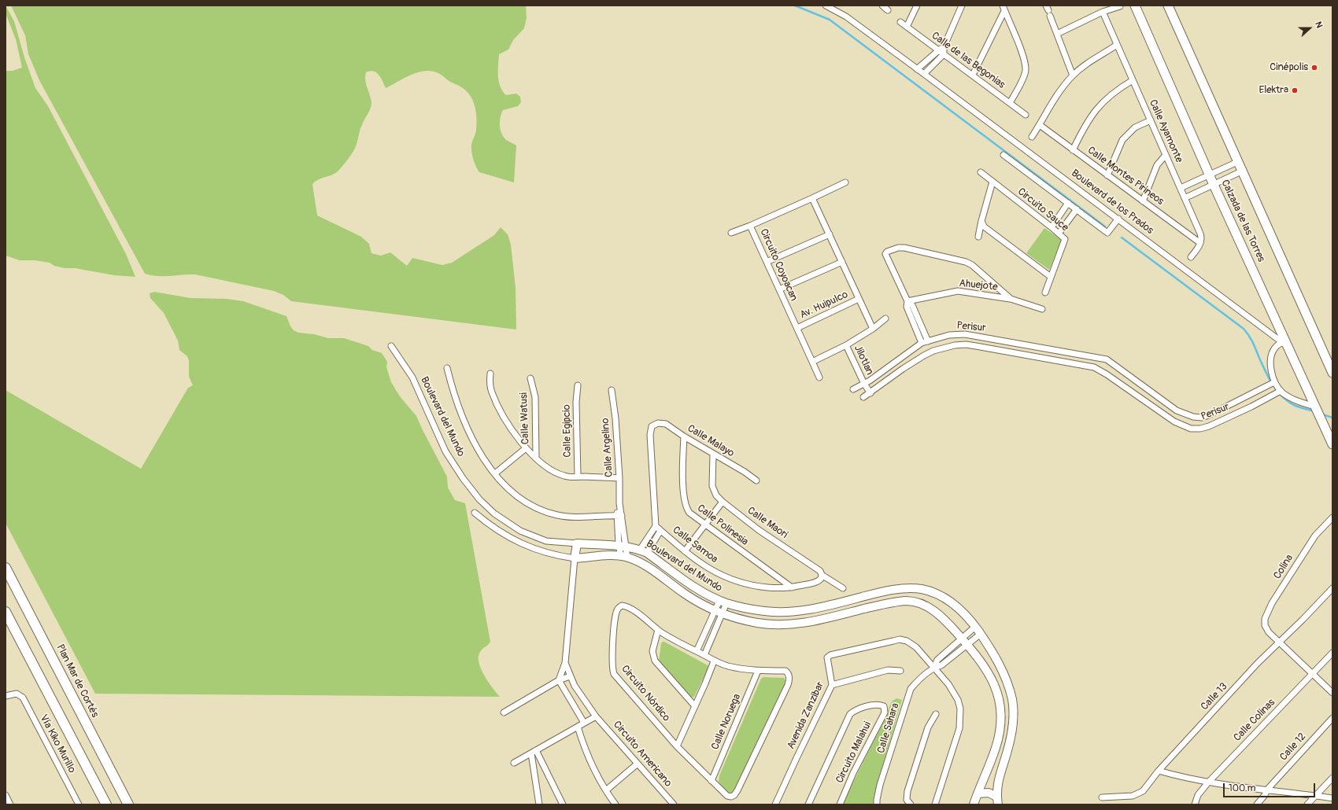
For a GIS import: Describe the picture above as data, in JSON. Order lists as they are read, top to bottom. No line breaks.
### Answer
{"streets":{"highway":["Plan Mar de Cortés"],"main road":["Calzada de las Torres"],"street":["Calle de las Begonias","Calle Ayamonte","Calle Montes Pirineos","Boulevard de los Prados","Circuito Sauce","Circuito Coyoacan","Ahuejote","Av. Huipulco","Perisur","Jilotlan","Boulevard del Mundo","Calle Watusi","Calle Egipcio","Calle Malayo","Calle Argelino","Calle Maori","Calle Polinesia","Calle Samoa","Colina","Circuito Nórdico","Calle 13","Avenida Zanzibar","Calle Colinas","Calle Noruega","Calle Sahara","Vía Kiko Murillo","Calle 12","Circuito Malahui","Circuito Americano"]},"crossings":[["Calle Ayamonte","Calle Montes Pirineos"],["Boulevard de los Prados","Calzada de las Torres"],["Circuito Coyoacan","Av. Huipulco"],["Perisur","Jilotlan"],["Boulevard del Mundo","Calle Argelino"],["Calle Malayo","Calle Maori"],["Calle Malayo","Calle Polinesia"],["Calle Malayo","Calle Samoa"],["Calle Maori","Calle Samoa"],["Calle Polinesia","Calle Samoa"],["Colina","Calle 13"],["Circuito Nórdico","Calle Noruega"],["Avenida Zanzibar","Calle Sahara"]],"places":["Cinépolis","Elektra"],"scale_bar":"100 m","north":"right"}
